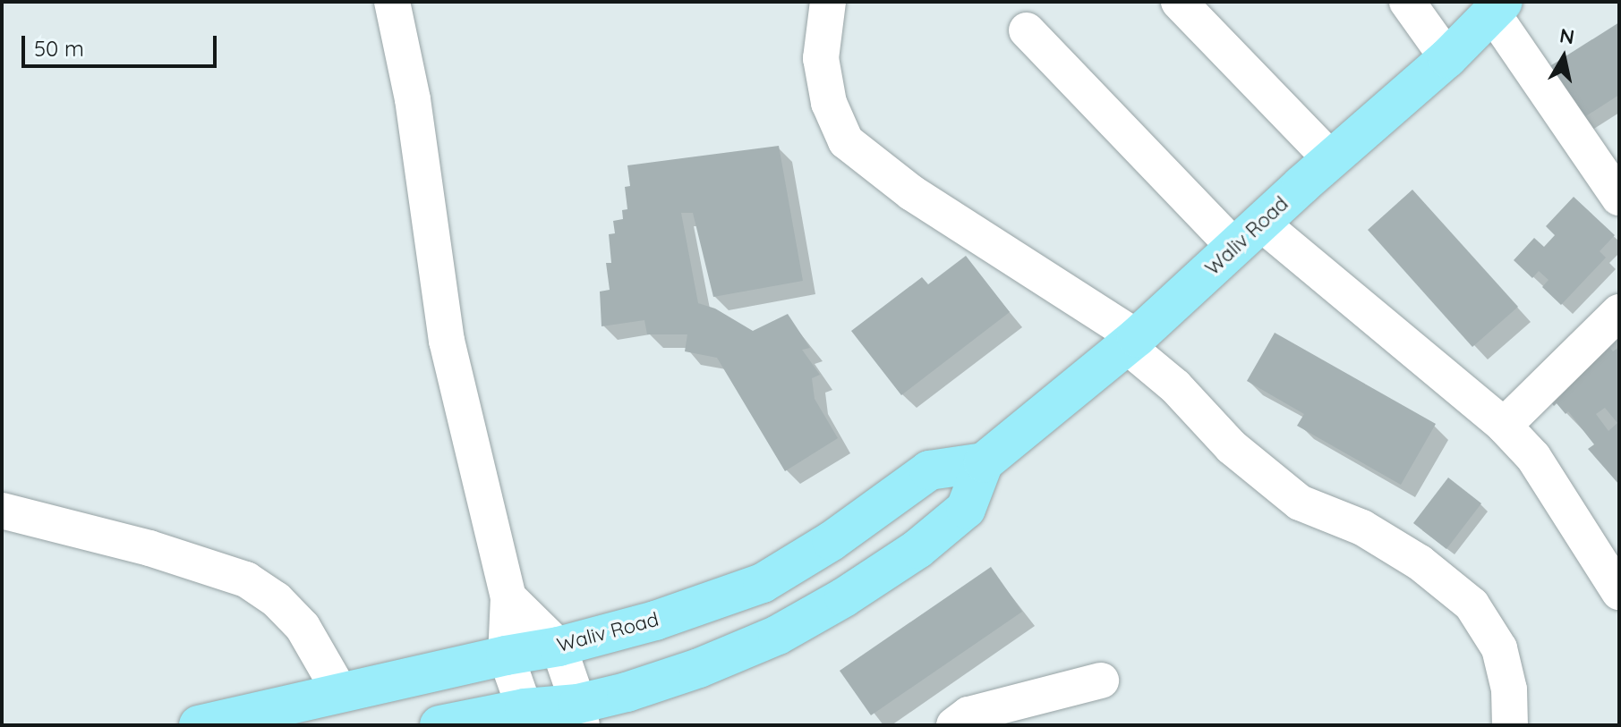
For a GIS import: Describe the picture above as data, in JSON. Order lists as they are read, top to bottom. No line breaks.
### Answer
{"streets":{"main road":["Waliv Road"]},"scale_bar":"50 m","north":"top"}
